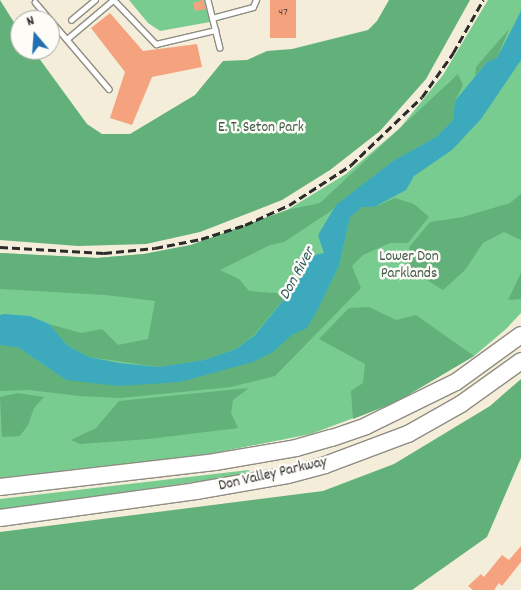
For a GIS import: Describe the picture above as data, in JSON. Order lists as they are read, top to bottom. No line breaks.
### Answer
{"streets":{"highway":["Don Valley Parkway"]},"water":["Don River"],"parks":["E. T. Seton Park","Lower Don Parklands"],"house_numbers":["47"],"north":"top"}
